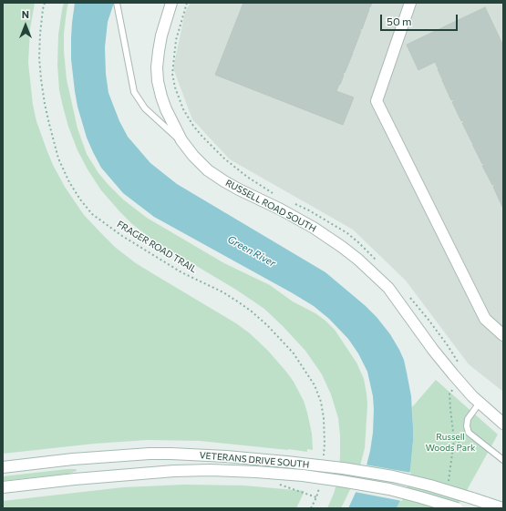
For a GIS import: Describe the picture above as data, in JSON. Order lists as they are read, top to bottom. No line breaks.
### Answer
{"streets":{"street":["RUSSELL ROAD SOUTH","VETERANS DRIVE SOUTH"],"path":["FRAGER ROAD TRAIL"]},"water":["Green River"],"parks":["Russell Woods Park"],"scale_bar":"50 m","north":"top"}
